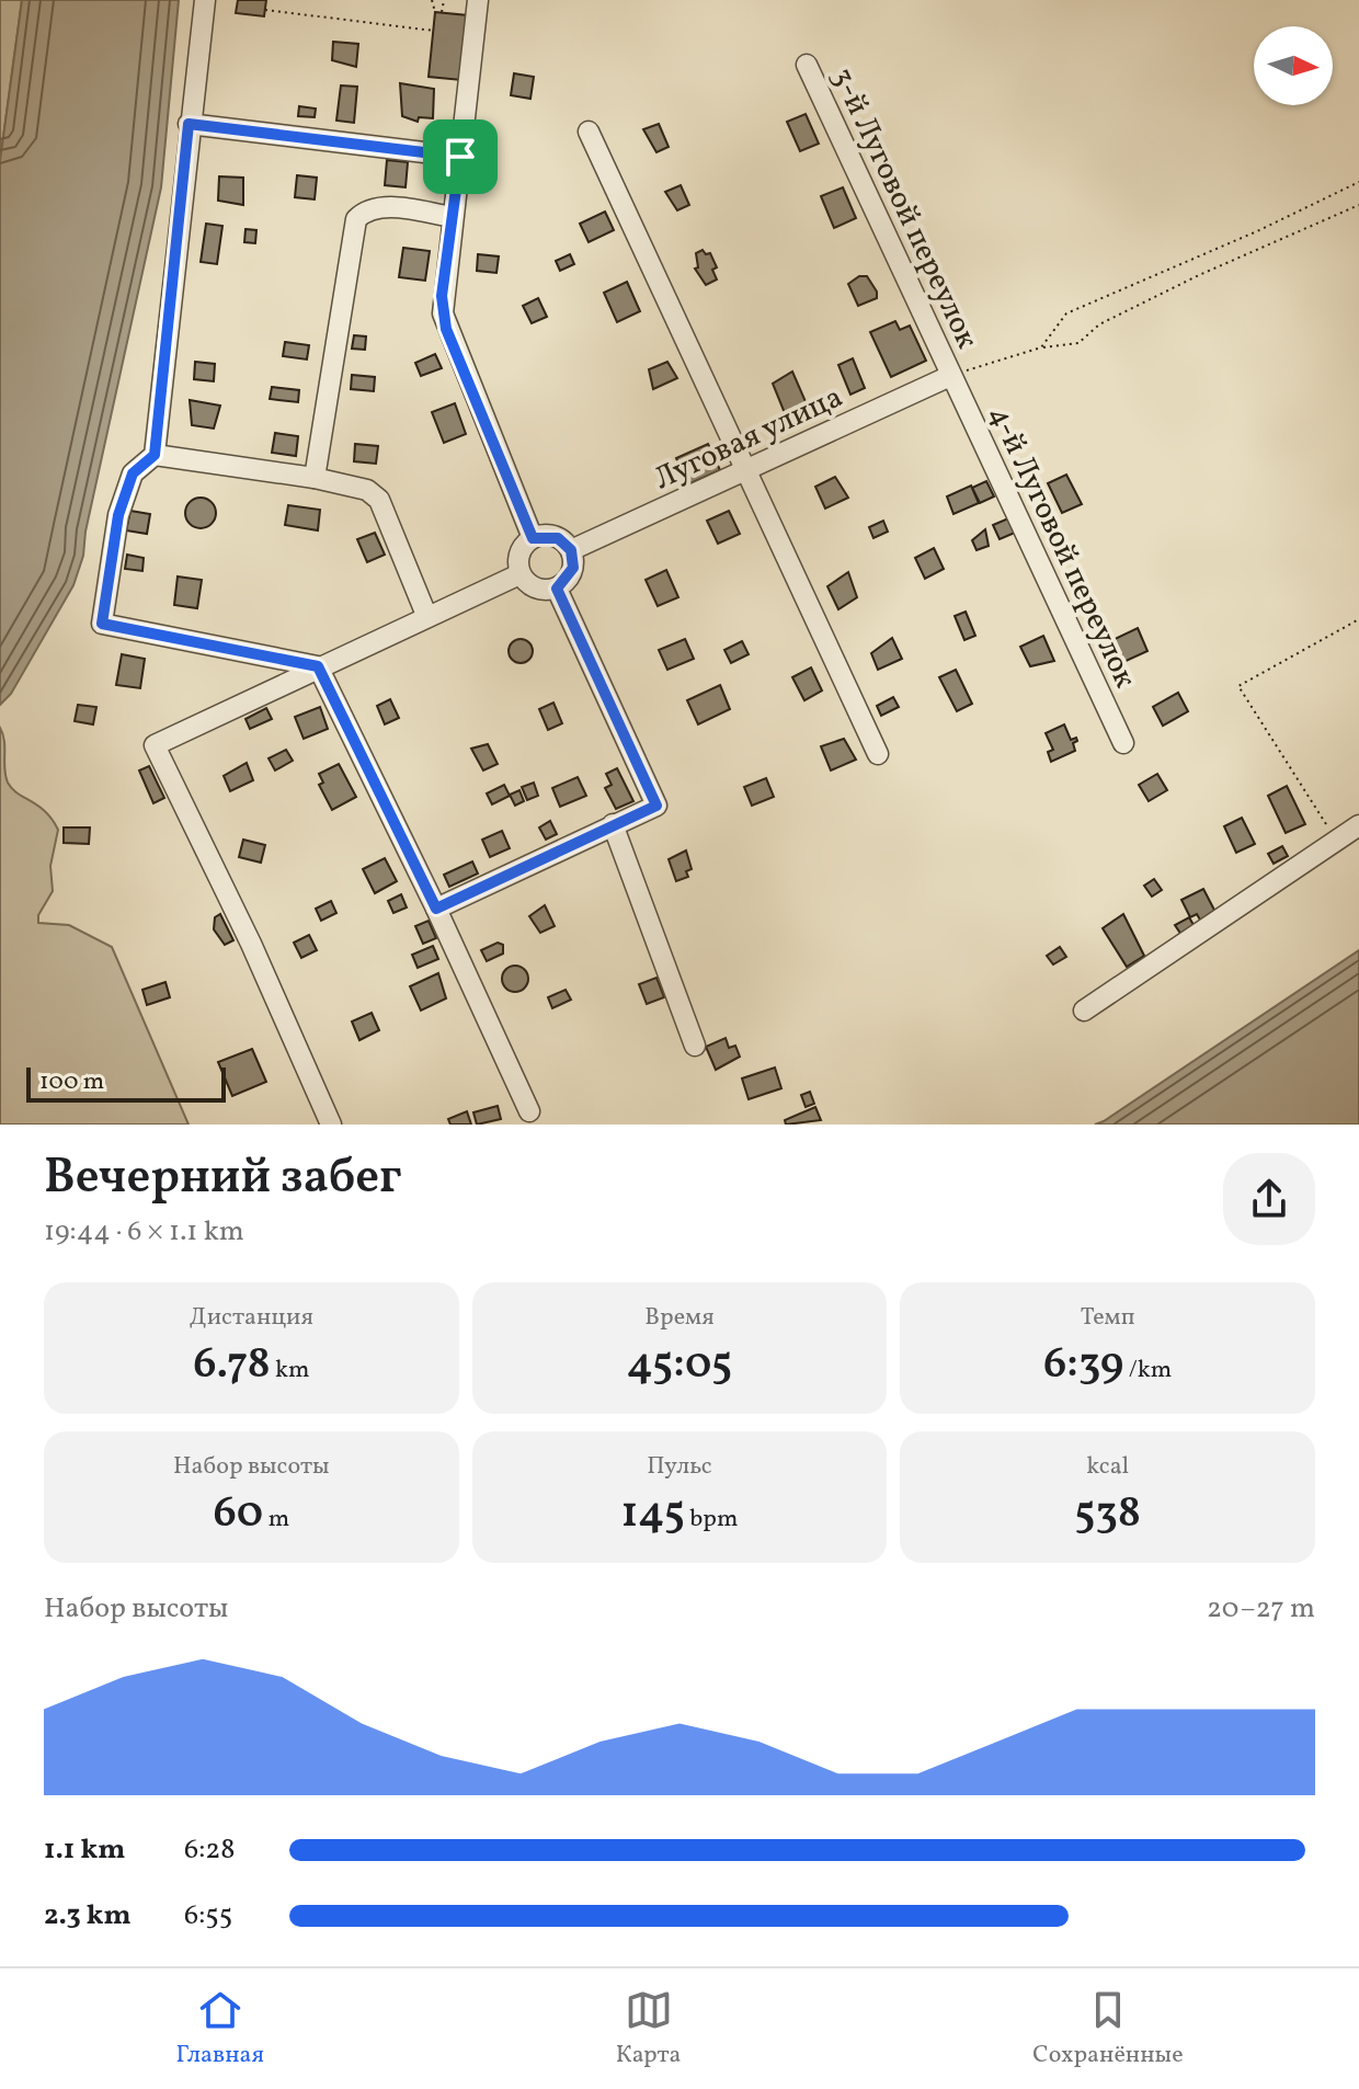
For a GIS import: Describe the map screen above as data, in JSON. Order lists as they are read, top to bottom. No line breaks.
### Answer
{"streets":{"street":["3-й Луговой переулок","Луговая улица","4-й Луговой переулок"]},"crossings":[["3-й Луговой переулок","Луговая улица"],["3-й Луговой переулок","4-й Луговой переулок"],["Луговая улица","4-й Луговой переулок"]],"scale_bar":"100 m","north":"right","page":{"scale":"100 m","heading":["Вечерний забег","19:44 · 6 × 1.1 km"],"stats":[["Дистанция","6.78 km"],["Время","45:05"],["Темп","6:39 /km"],["Набор высоты","60 m"],["Пульс","145 bpm"],["kcal","538"]],"chart":["Набор высоты","20–27 m"],"list":[{"name":"1.1 km","note":"6:28"},{"name":"2.3 km","note":"6:55"}],"tabs":["Главная","Карта","Сохранённые"]}}
